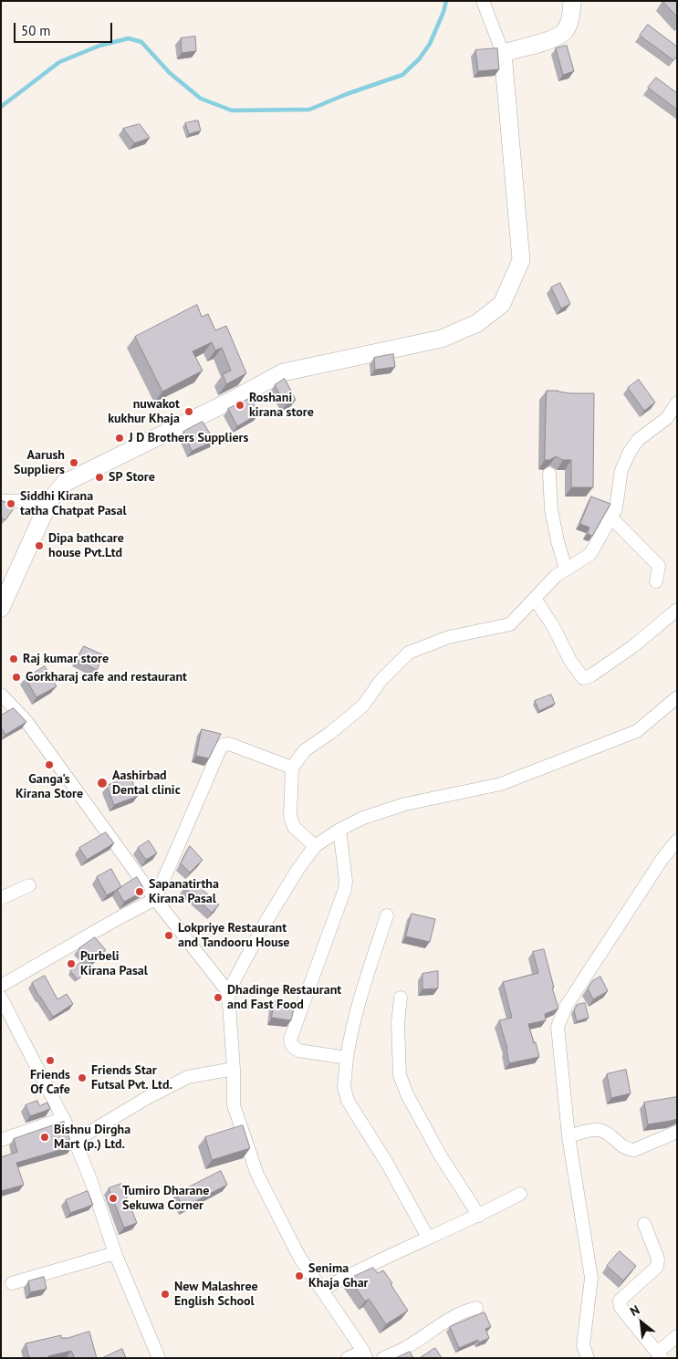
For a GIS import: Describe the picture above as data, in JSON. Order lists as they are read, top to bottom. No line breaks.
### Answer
{"places":["Roshani kirana store","nuwakot kukhur Khaja","J D Brothers Suppliers","Aarush Suppliers","SP Store","Siddhi Kirana tatha Chatpat Pasal","Dipa bathcare house Pvt.Ltd","Raj kumar store","Gorkharaj cafe and restaurant","Ganga's Kirana Store","Aashirbad Dental clinic","Sapanatirtha Kirana Pasal","Lokpriye Restaurant and Tandooru House","Purbeli Kirana Pasal","Dhadinge Restaurant and Fast Food","Friends Of Cafe","Friends Star Futsal Pvt. Ltd.","Bishnu Dirgha Mart (p.) Ltd.","Tumiro Dharane Sekuwa Corner","Senima Khaja Ghar","New Malashree English School"],"scale_bar":"50 m","north":"top left"}
